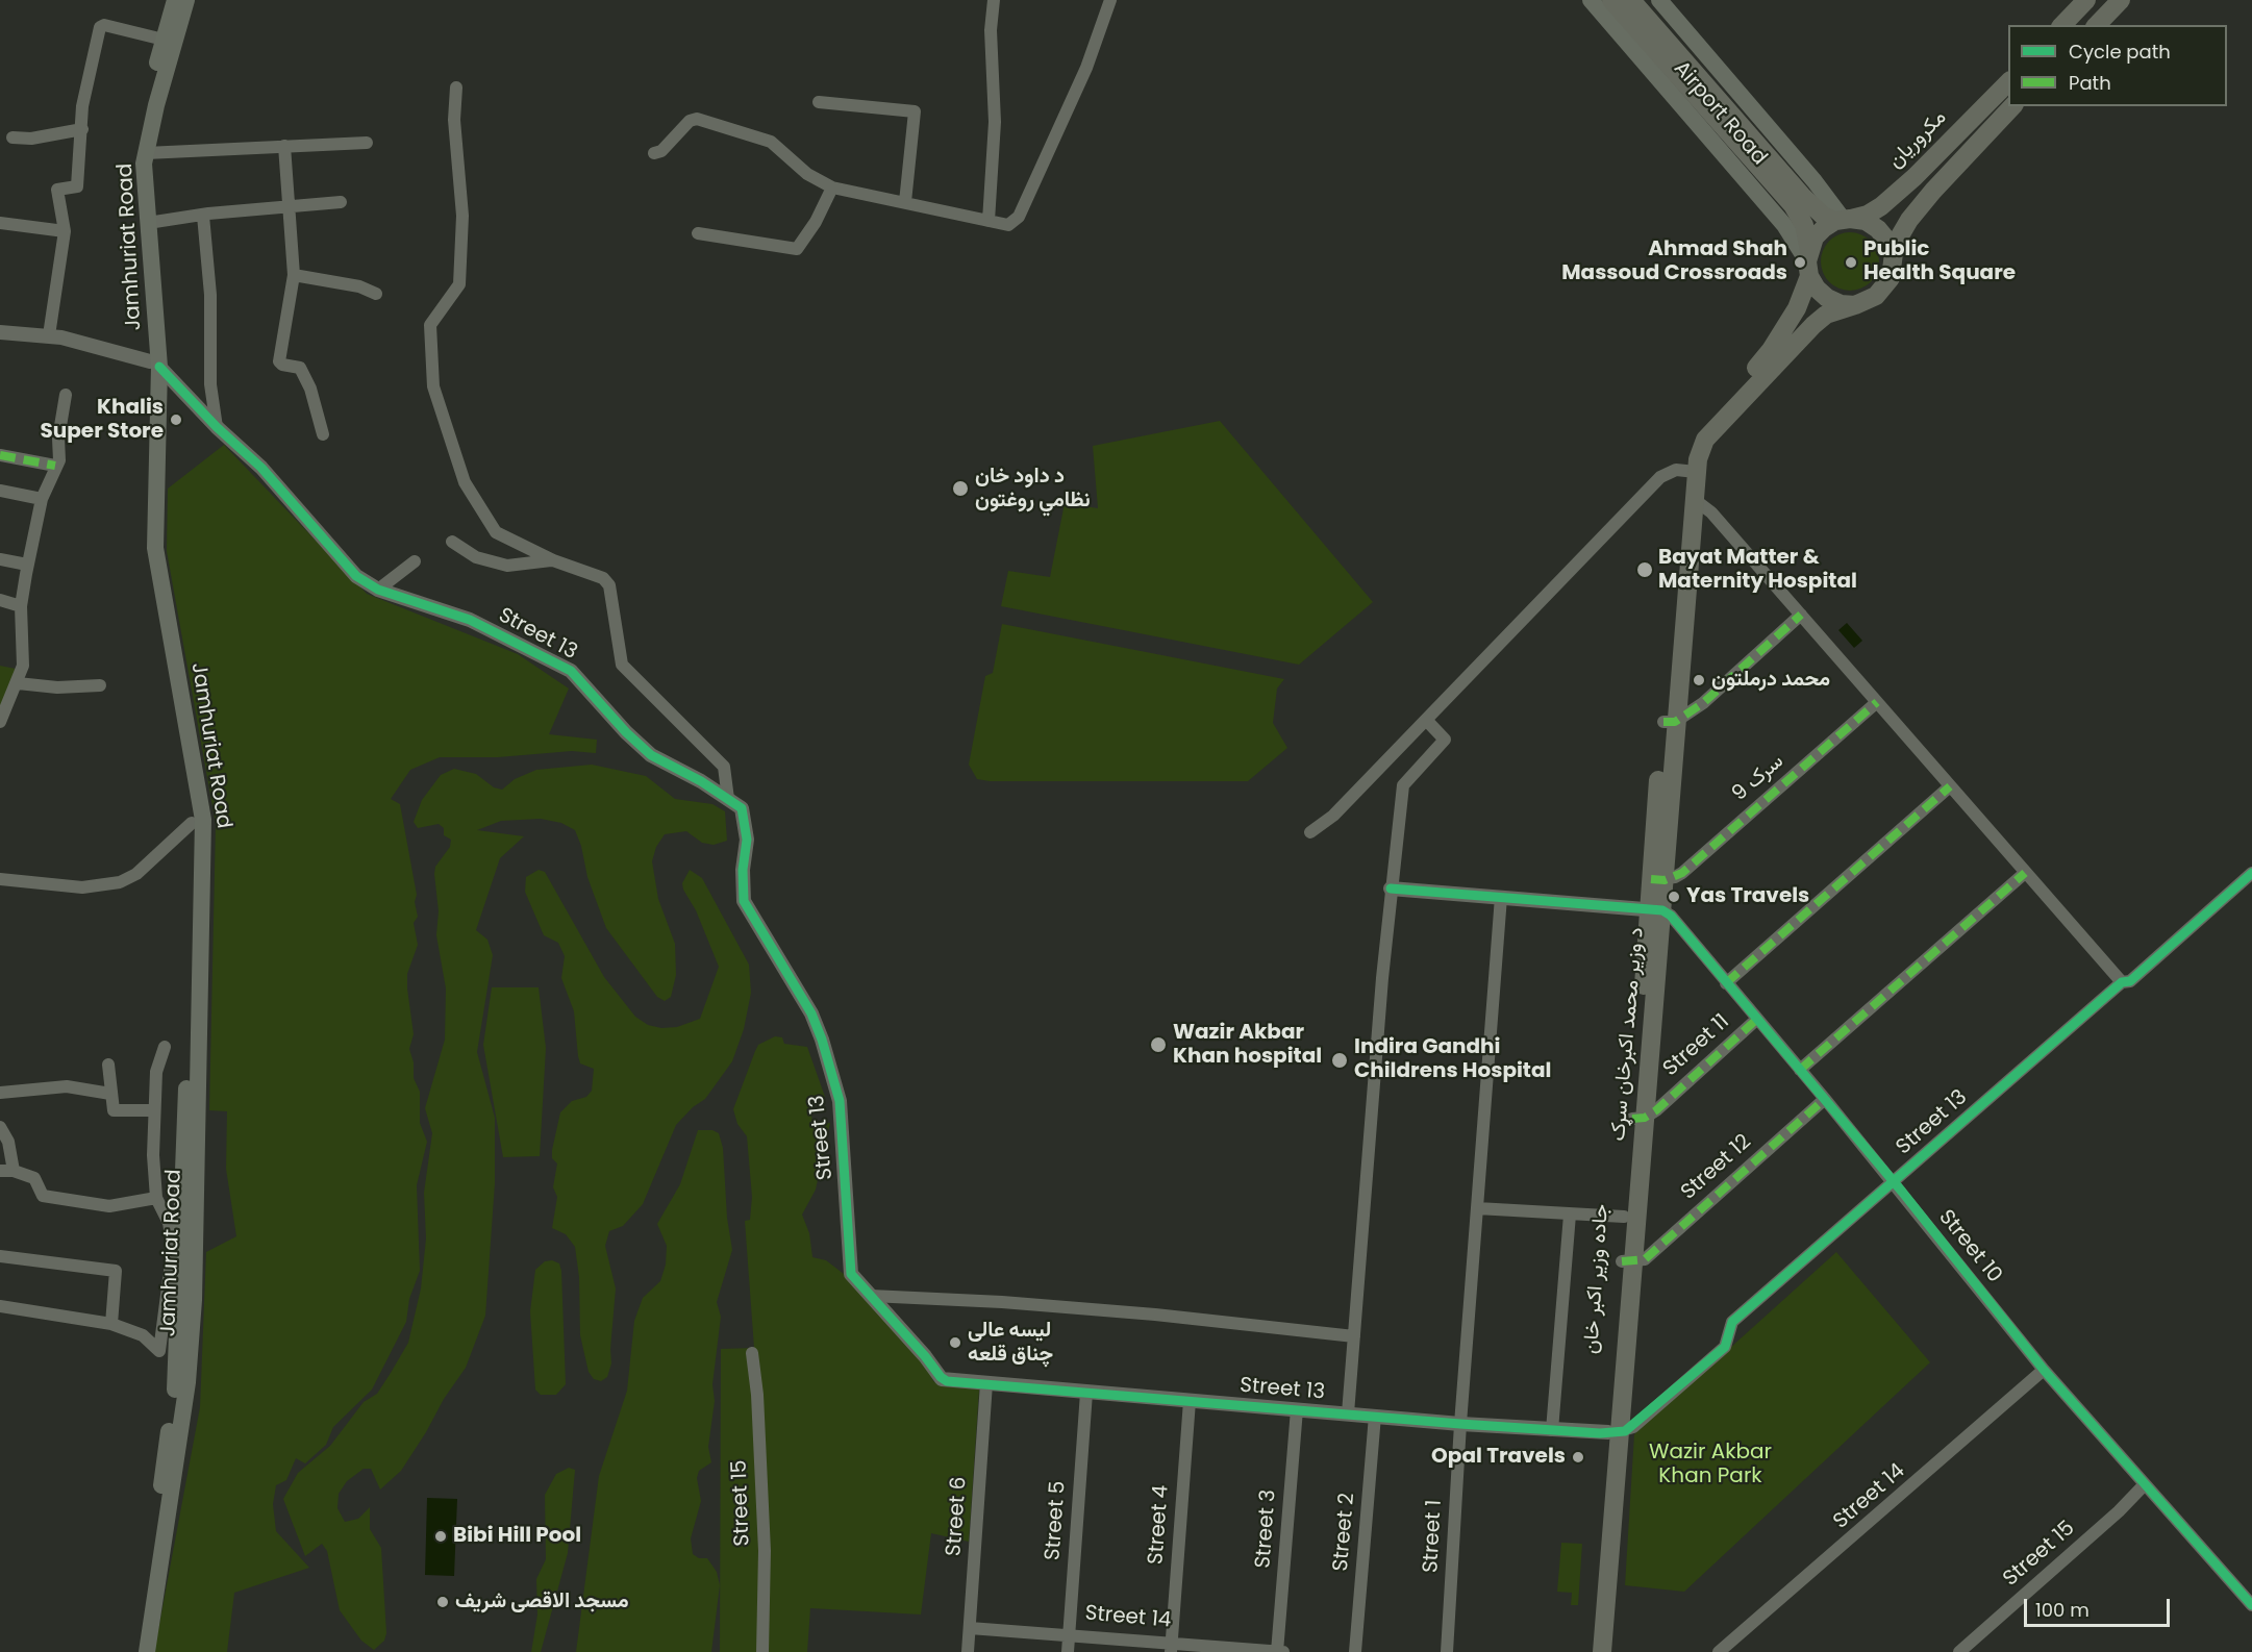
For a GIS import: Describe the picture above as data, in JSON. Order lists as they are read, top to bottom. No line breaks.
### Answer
{"streets":{"main road":["Airport Road","مکروریان","Jamhuriat Road","د وزیر محمد اکبرخان سړک","جاده وزیر اکبر خان"],"street":["Street 13","سرک 9","Street 11","Street 12","Street 10","Street 14","Street 15","Street 6","Street 5","Street 4","Street 3","Street 2","Street 1"]},"crossings":[["Airport Road","مکروریان"],["Airport Road","د وزیر محمد اکبرخان سړک"],["مکروریان","د وزیر محمد اکبرخان سړک"],["Jamhuriat Road","Street 13"],["Street 13","د وزیر محمد اکبرخان سړک"],["Street 13","Street 10"],["Street 13","Street 6"],["Street 13","Street 5"],["Street 13","Street 4"],["Street 13","Street 3"],["Street 13","Street 2"],["Street 13","Street 1"],["سرک 9","د وزیر محمد اکبرخان سړک"],["د وزیر محمد اکبرخان سړک","Street 11"],["د وزیر محمد اکبرخان سړک","Street 12"],["د وزیر محمد اکبرخان سړک","Street 10"],["د وزیر محمد اکبرخان سړک","جاده وزیر اکبر خان"],["Street 11","Street 10"],["Street 11","جاده وزیر اکبر خان"],["Street 12","Street 10"],["Street 12","جاده وزیر اکبر خان"],["Street 10","Street 14"],["Street 10","Street 15"],["Street 14","Street 6"],["Street 14","Street 5"],["Street 14","Street 4"],["Street 14","Street 3"]],"parks":["Wazir Akbar Khan Park"],"places":["Ahmad Shah Massoud Crossroads","Public Health Square","Khalis Super Store","د داود خان نظامي روغتون","Bayat Matter & Maternity Hospital","محمد درملتون","Yas Travels","Wazir Akbar Khan hospital","Indira Gandhi Childrens Hospital","لیسه عالی چناق قلعه","Opal Travels","Bibi Hill Pool","مسجد الاقصی شریف"],"legend":["Cycle path","Path"],"scale_bar":"100 m"}
